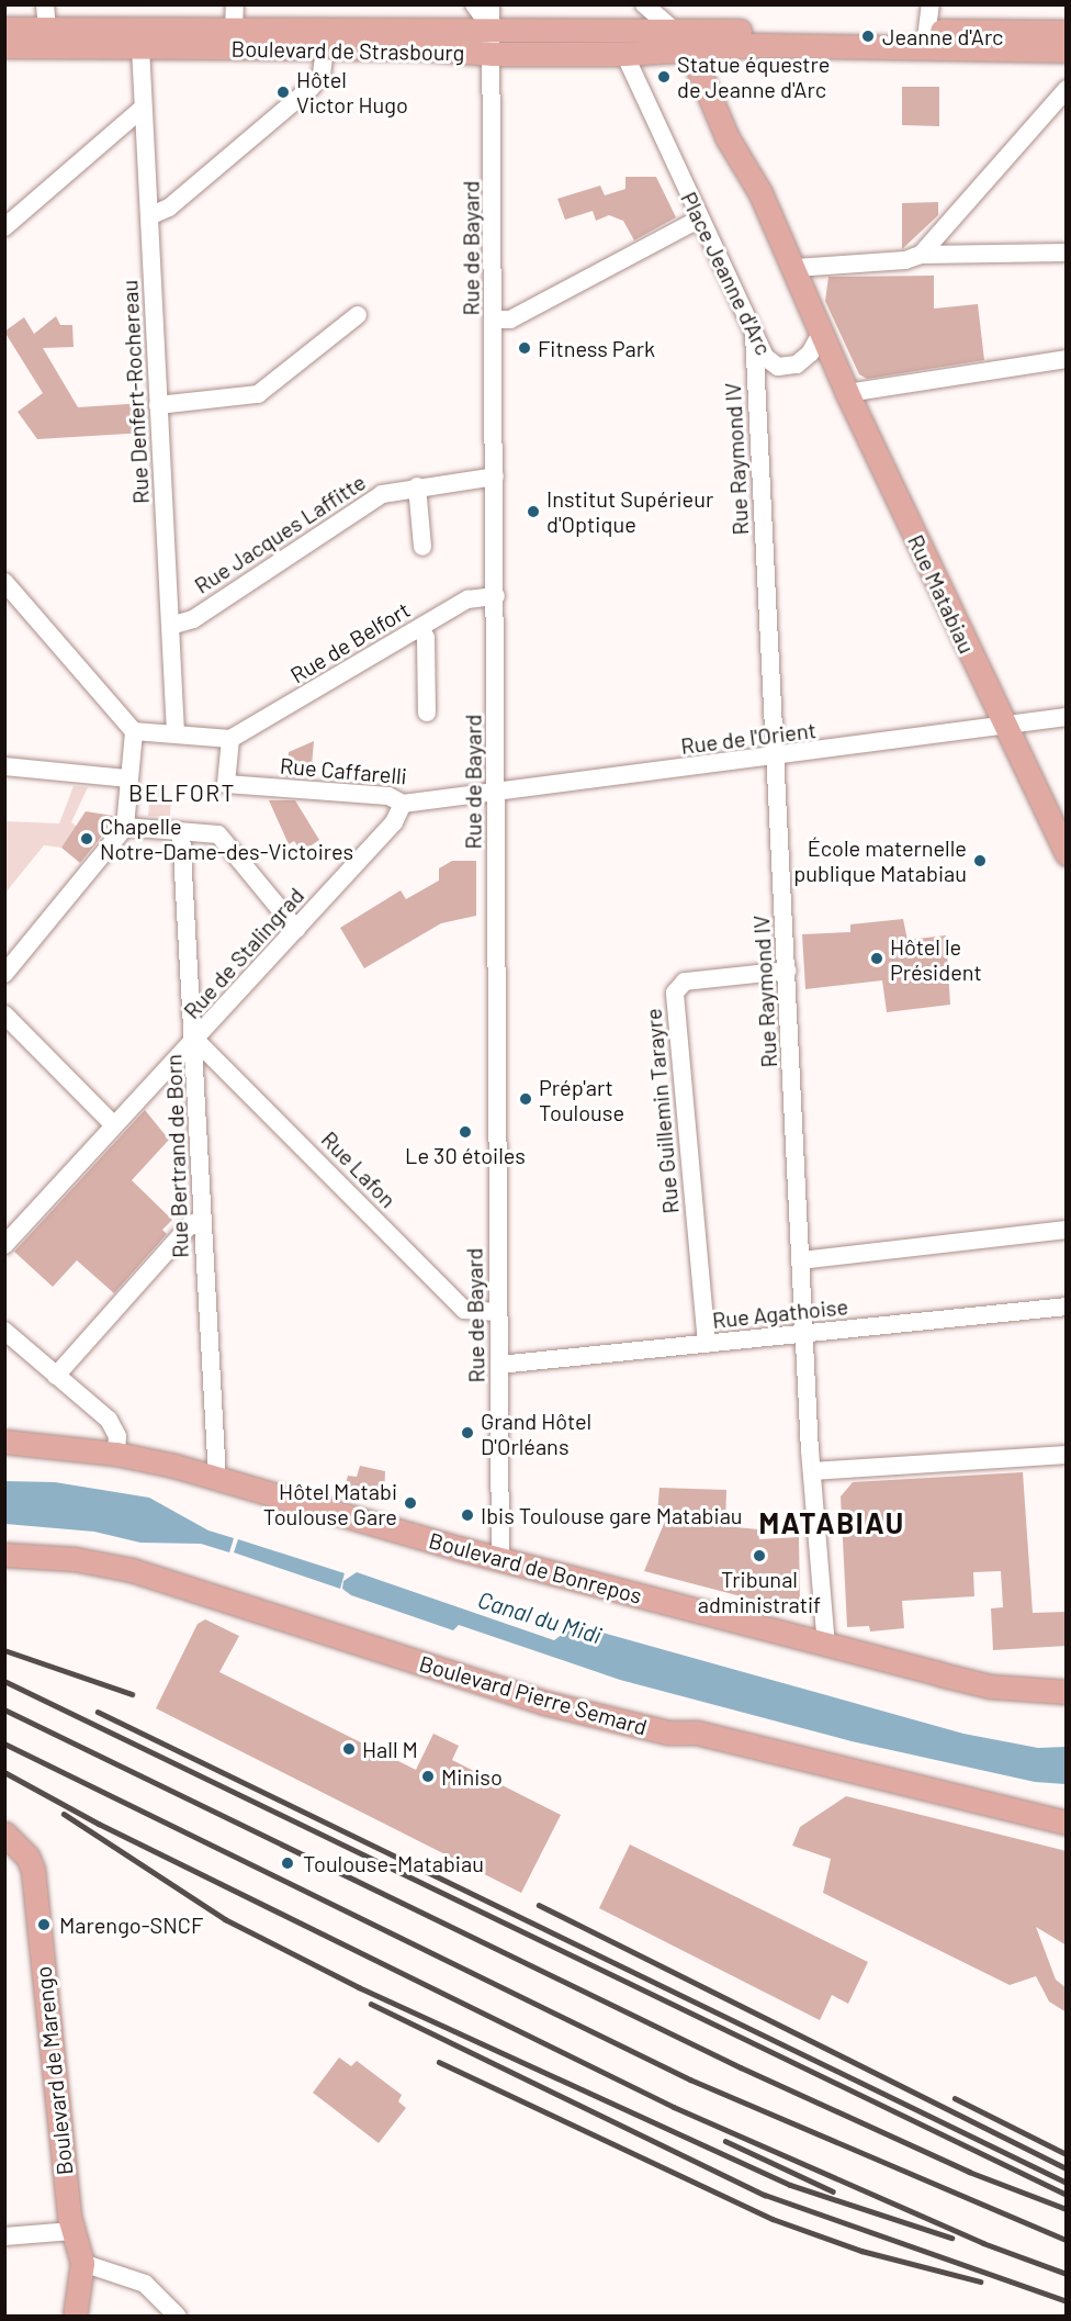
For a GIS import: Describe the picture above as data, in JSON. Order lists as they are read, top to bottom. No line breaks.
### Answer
{"streets":{"main road":["Boulevard de Strasbourg","Rue Matabiau","Boulevard de Bonrepos","Boulevard Pierre Semard","Boulevard de Marengo"],"street":["Rue de Bayard","Place Jeanne d'Arc","Rue Denfert-Rochereau","Rue Raymond IV","Rue Jacques Laffitte","Rue de Belfort","Rue de l'Orient","Rue Caffarelli","Rue de Stalingrad","Rue Guillemin Tarayre","Rue Bertrand de Born","Rue Lafon","Rue Agathoise"]},"crossings":[["Boulevard de Strasbourg","Rue de Bayard"],["Boulevard de Strasbourg","Place Jeanne d'Arc"],["Boulevard de Strasbourg","Rue Denfert-Rochereau"],["Rue de Bayard","Rue Jacques Laffitte"],["Rue de Bayard","Rue de Belfort"],["Rue de Bayard","Rue de l'Orient"],["Rue de Bayard","Rue Caffarelli"],["Rue de Bayard","Rue Lafon"],["Rue de Bayard","Rue Agathoise"],["Rue de Bayard","Boulevard de Bonrepos"],["Place Jeanne d'Arc","Rue Raymond IV"],["Place Jeanne d'Arc","Rue Matabiau"],["Rue Denfert-Rochereau","Rue Jacques Laffitte"],["Rue Raymond IV","Rue de l'Orient"],["Rue Raymond IV","Rue Guillemin Tarayre"],["Rue Raymond IV","Rue Agathoise"],["Rue Raymond IV","Boulevard de Bonrepos"],["Rue Matabiau","Rue de l'Orient"],["Rue de Belfort","Rue Caffarelli"],["Rue de l'Orient","Rue Caffarelli"],["Rue Caffarelli","Rue de Stalingrad"],["Rue de Stalingrad","Rue Bertrand de Born"],["Rue de Stalingrad","Rue Lafon"],["Rue Guillemin Tarayre","Rue Agathoise"],["Rue Bertrand de Born","Rue Lafon"],["Rue Bertrand de Born","Boulevard de Bonrepos"]],"districts":["BELFORT","MATABIAU"],"water":["Canal du Midi"],"places":["Jeanne d'Arc","Statue équestre de Jeanne d'Arc","Hôtel Victor Hugo","Fitness Park","Institut Supérieur d'Optique","Chapelle Notre-Dame-des-Victoires","École maternelle publique Matabiau","Hôtel le Président","Prép'art Toulouse","Le 30 étoiles","Grand Hôtel D'Orléans","Hôtel Matabi Toulouse Gare","Ibis Toulouse gare Matabiau","Tribunal administratif","Hall M","Miniso","Toulouse-Matabiau","Marengo-SNCF"]}
